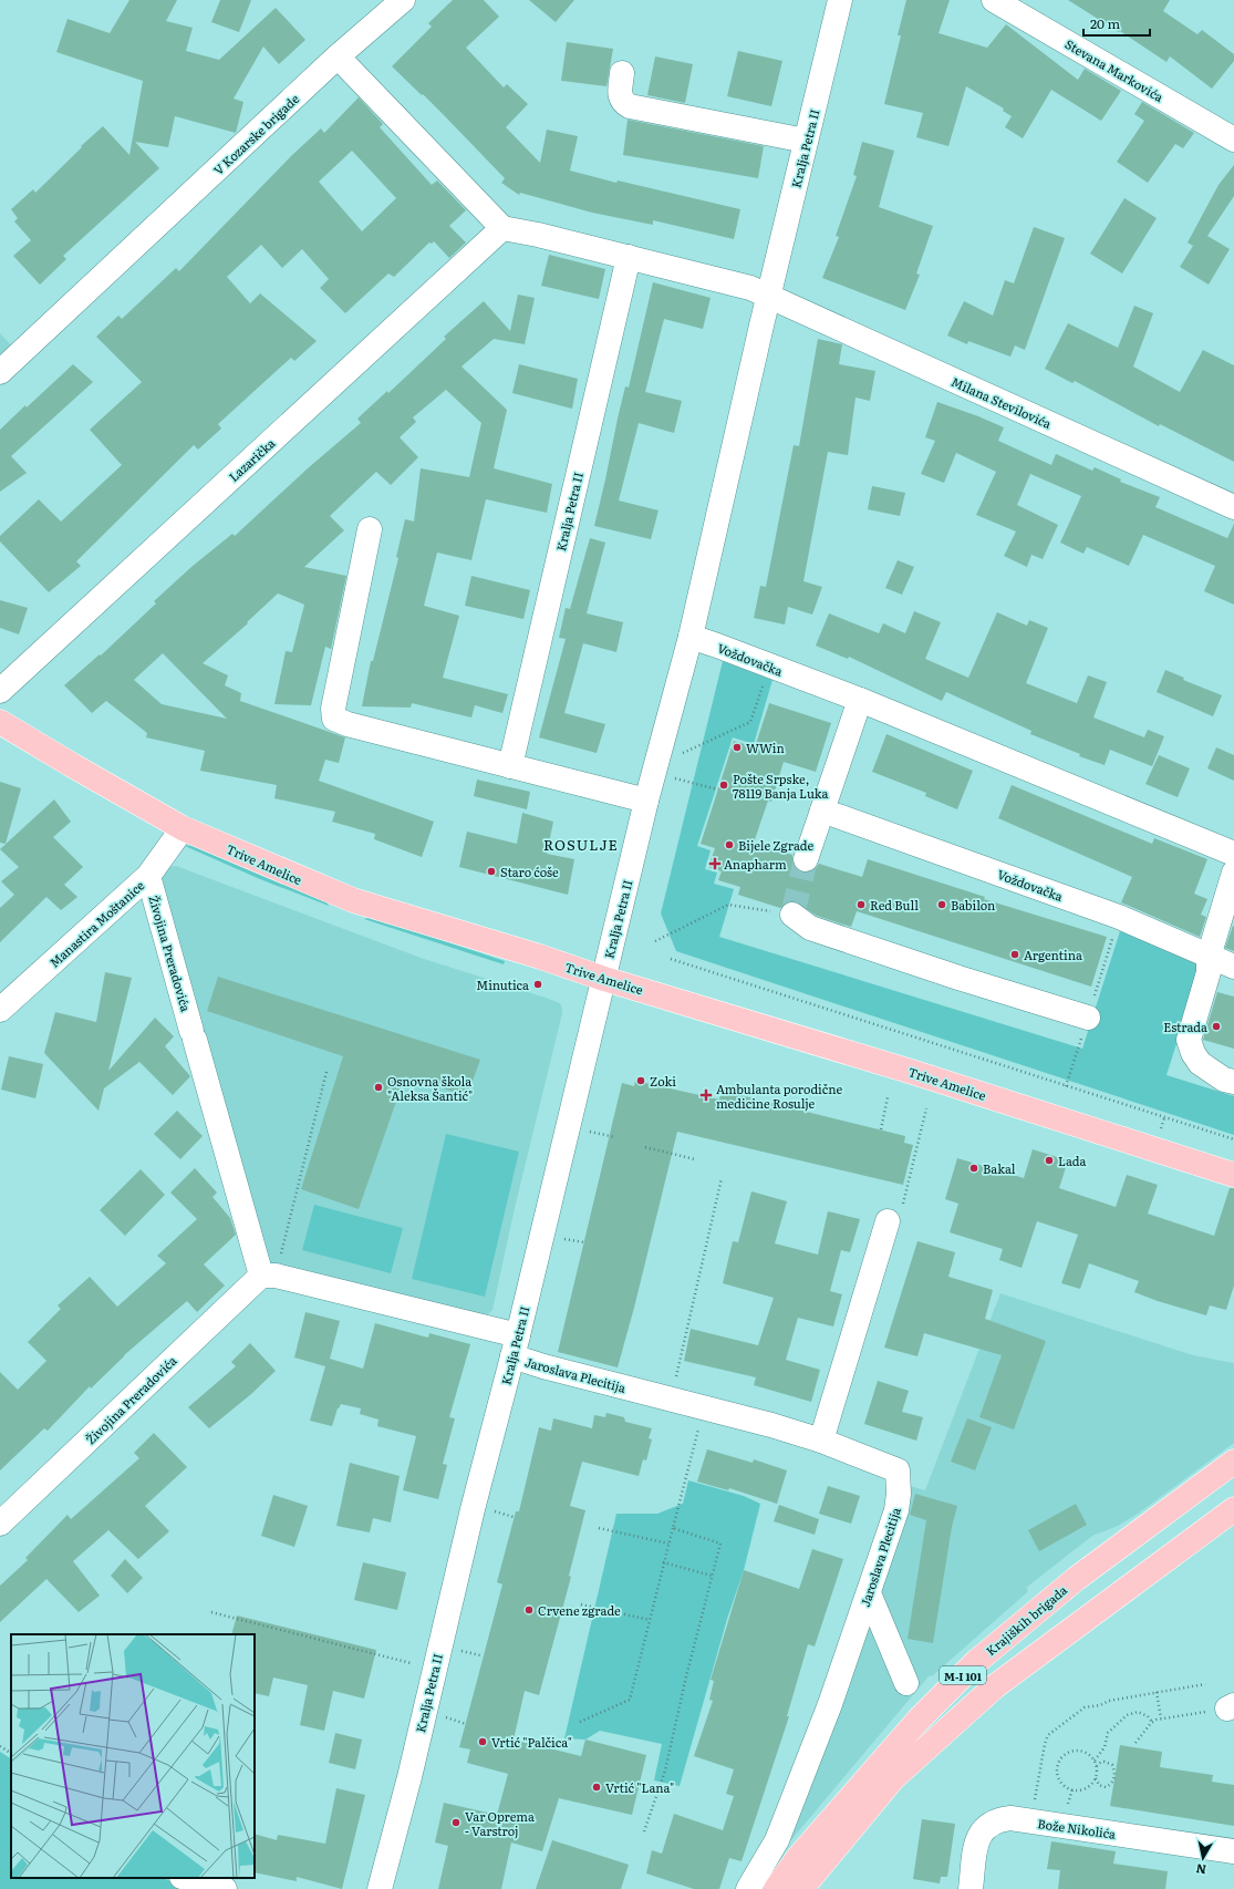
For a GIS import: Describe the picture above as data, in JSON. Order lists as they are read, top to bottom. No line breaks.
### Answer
{"streets":{"main road":["Trive Amelice","Krajiških brigada","M-I 101"],"street":["Stevana Markovića","V Kozarske brigade","Kralja Petra II","Milana Stevilovića","Lazarička","Voždovačka","Manastira Moštanice","Živojina Preradovića","Jaroslava Plecitija","Bože Nikolića"]},"crossings":[["Kralja Petra II","Milana Stevilovića"],["Kralja Petra II","Voždovačka"],["Kralja Petra II","Trive Amelice"],["Kralja Petra II","Jaroslava Plecitija"],["Trive Amelice","Manastira Moštanice"],["Manastira Moštanice","Živojina Preradovića"]],"districts":["ROSULJE"],"places":{"other":["WWin","Pošte Srpske, 78119 Banja Luka","Bijele Zgrade","Staro ćoše","Red Bull","Babilon","Argentina","Minutica","Estrada","Zoki","Osnovna škola \"Aleksa Šantić\"","Lada","Bakal","Crvene zgrade","Vrtić \"Palčica\"","Vrtić \"Lana\"","Var Oprema - Varstroj"],"health":["Anapharm","Ambulanta porodične medicine Rosulje"]},"scale_bar":"20 m","north":"bottom"}
